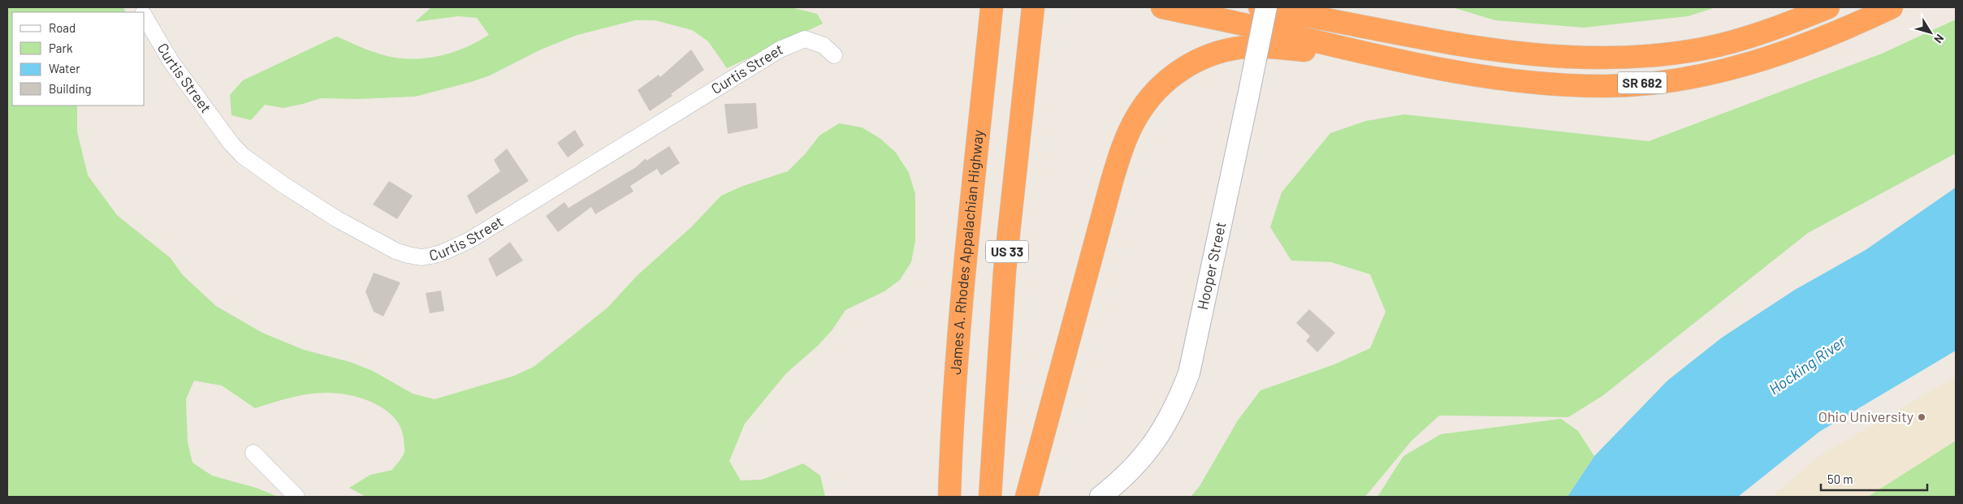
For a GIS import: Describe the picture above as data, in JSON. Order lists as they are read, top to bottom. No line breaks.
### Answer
{"streets":{"highway":["SR 682","James A. Rhodes Appalachian Highway","US 33"],"street":["Curtis Street","Hooper Street"]},"water":["Hocking River"],"places":["Ohio University"],"legend":["Road","Park","Water","Building"],"scale_bar":"50 m","north":"bottom right"}
